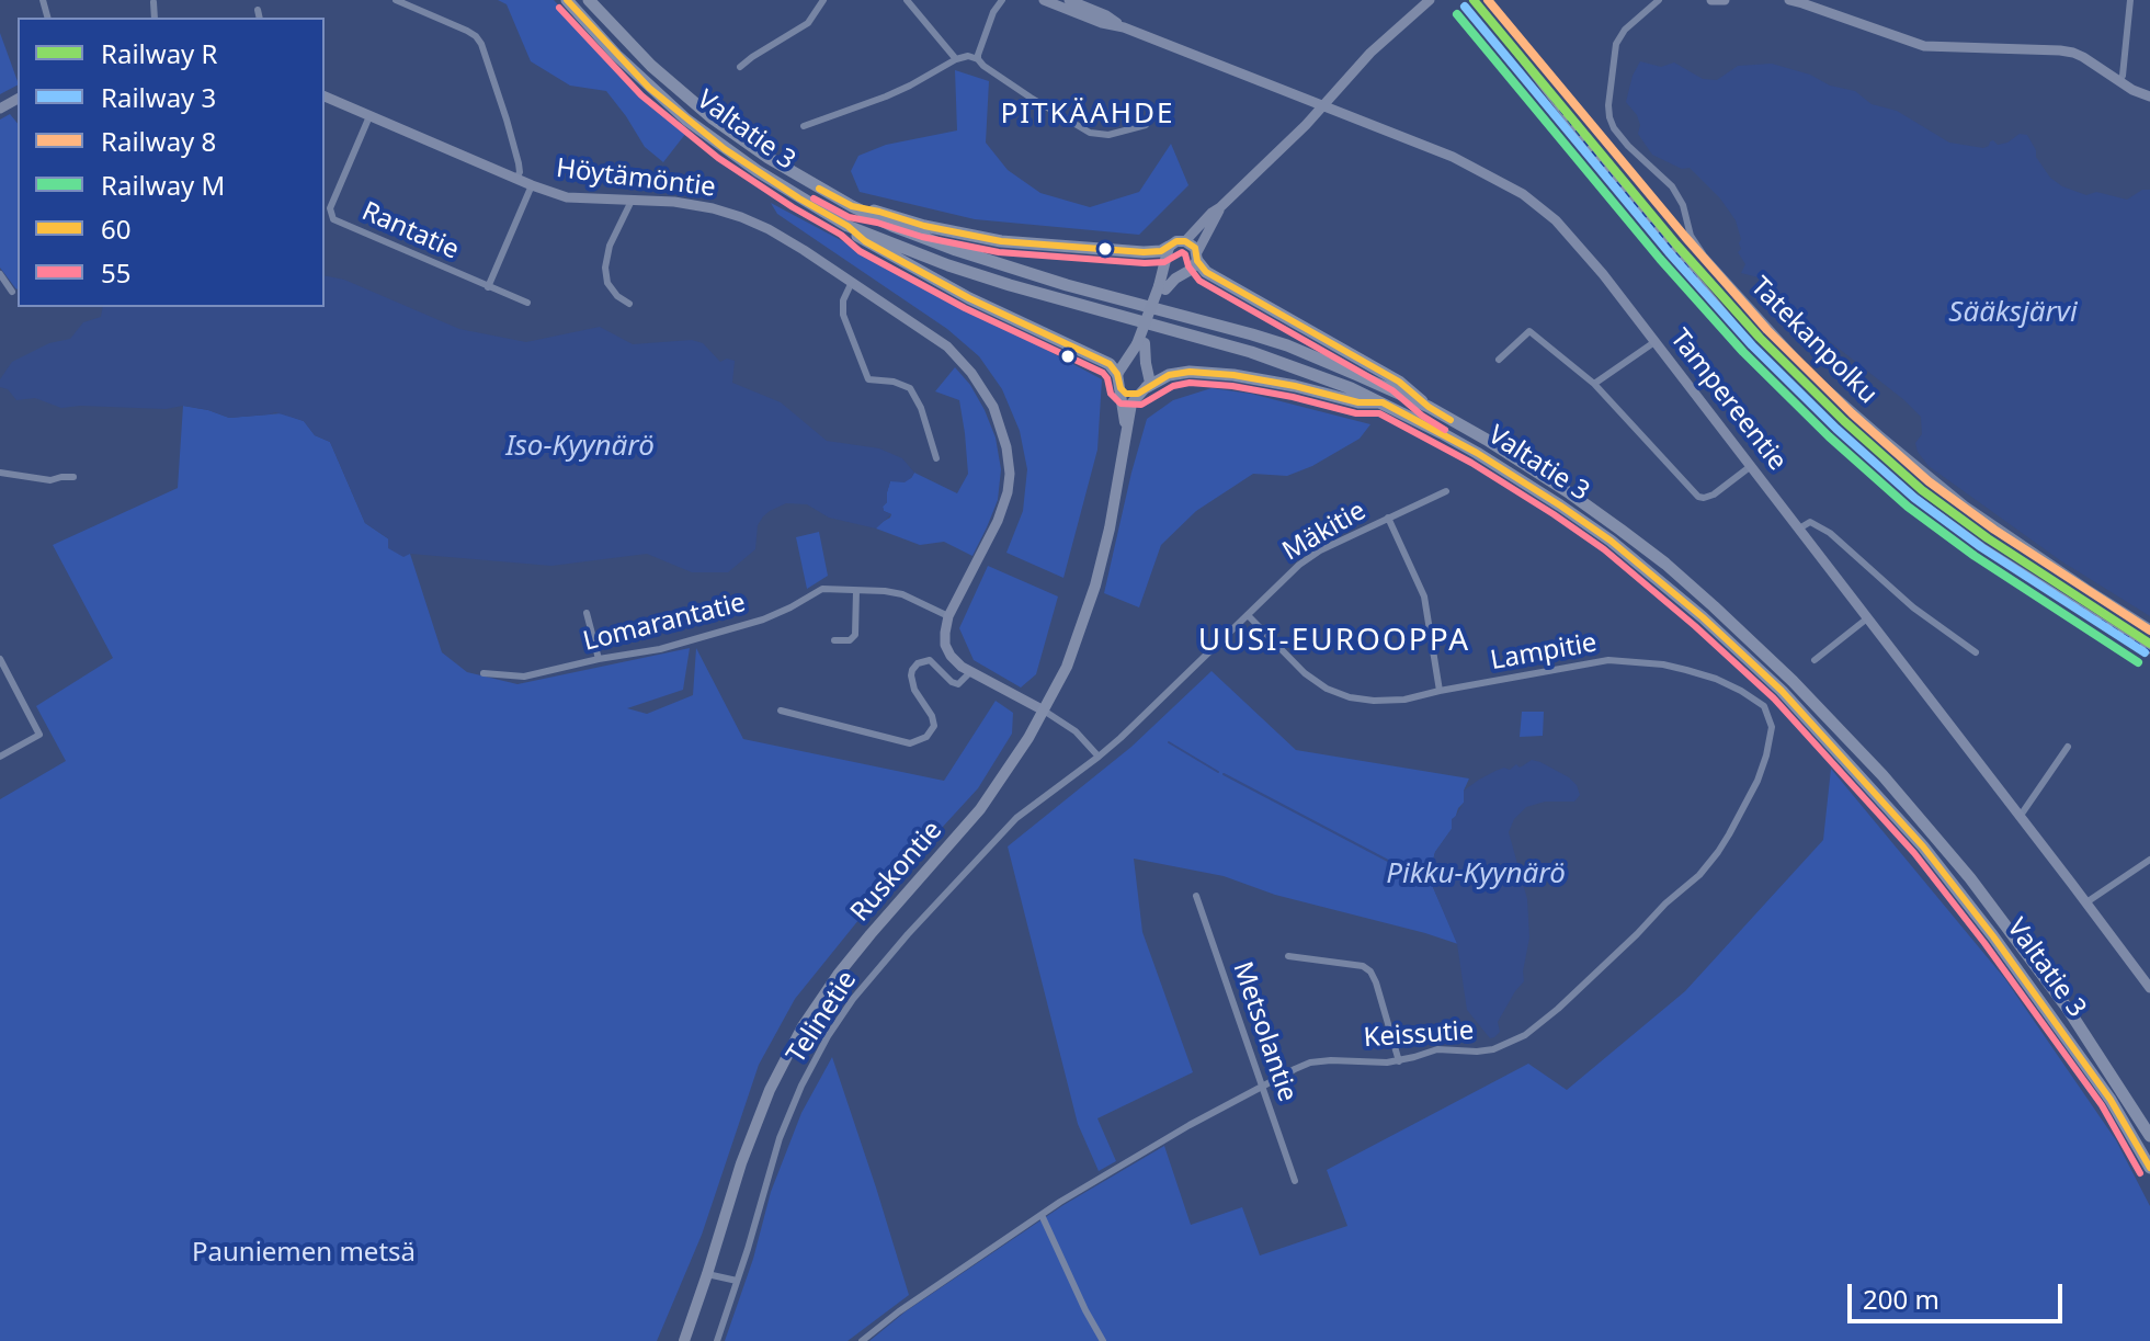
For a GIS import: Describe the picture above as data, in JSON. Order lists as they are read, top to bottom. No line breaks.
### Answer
{"streets":{"highway":["Valtatie 3"],"main road":["Höytämöntie","Tampereentie","Ruskontie"],"street":["Rantatie","Tatekanpolku","Mäkitie","Lomarantatie","Lampitie","Telinetie","Metsolantie","Keissutie"]},"crossings":[["Höytämöntie","Rantatie"],["Höytämöntie","Lomarantatie"],["Mäkitie","Lampitie"],["Mäkitie","Telinetie"],["Lampitie","Keissutie"],["Metsolantie","Keissutie"]],"districts":["PITKÄAHDE","UUSI-EUROOPPA"],"water":["Sääksjärvi","Iso-Kyynärö","Pikku-Kyynärö"],"parks":["Pauniemen metsä"],"lines":["rail line R","rail line 8","transit line 60","rail line 3","transit line 55","rail line M"],"legend":["Railway R","Railway 3","Railway 8","Railway M","60","55"],"scale_bar":"200 m"}
